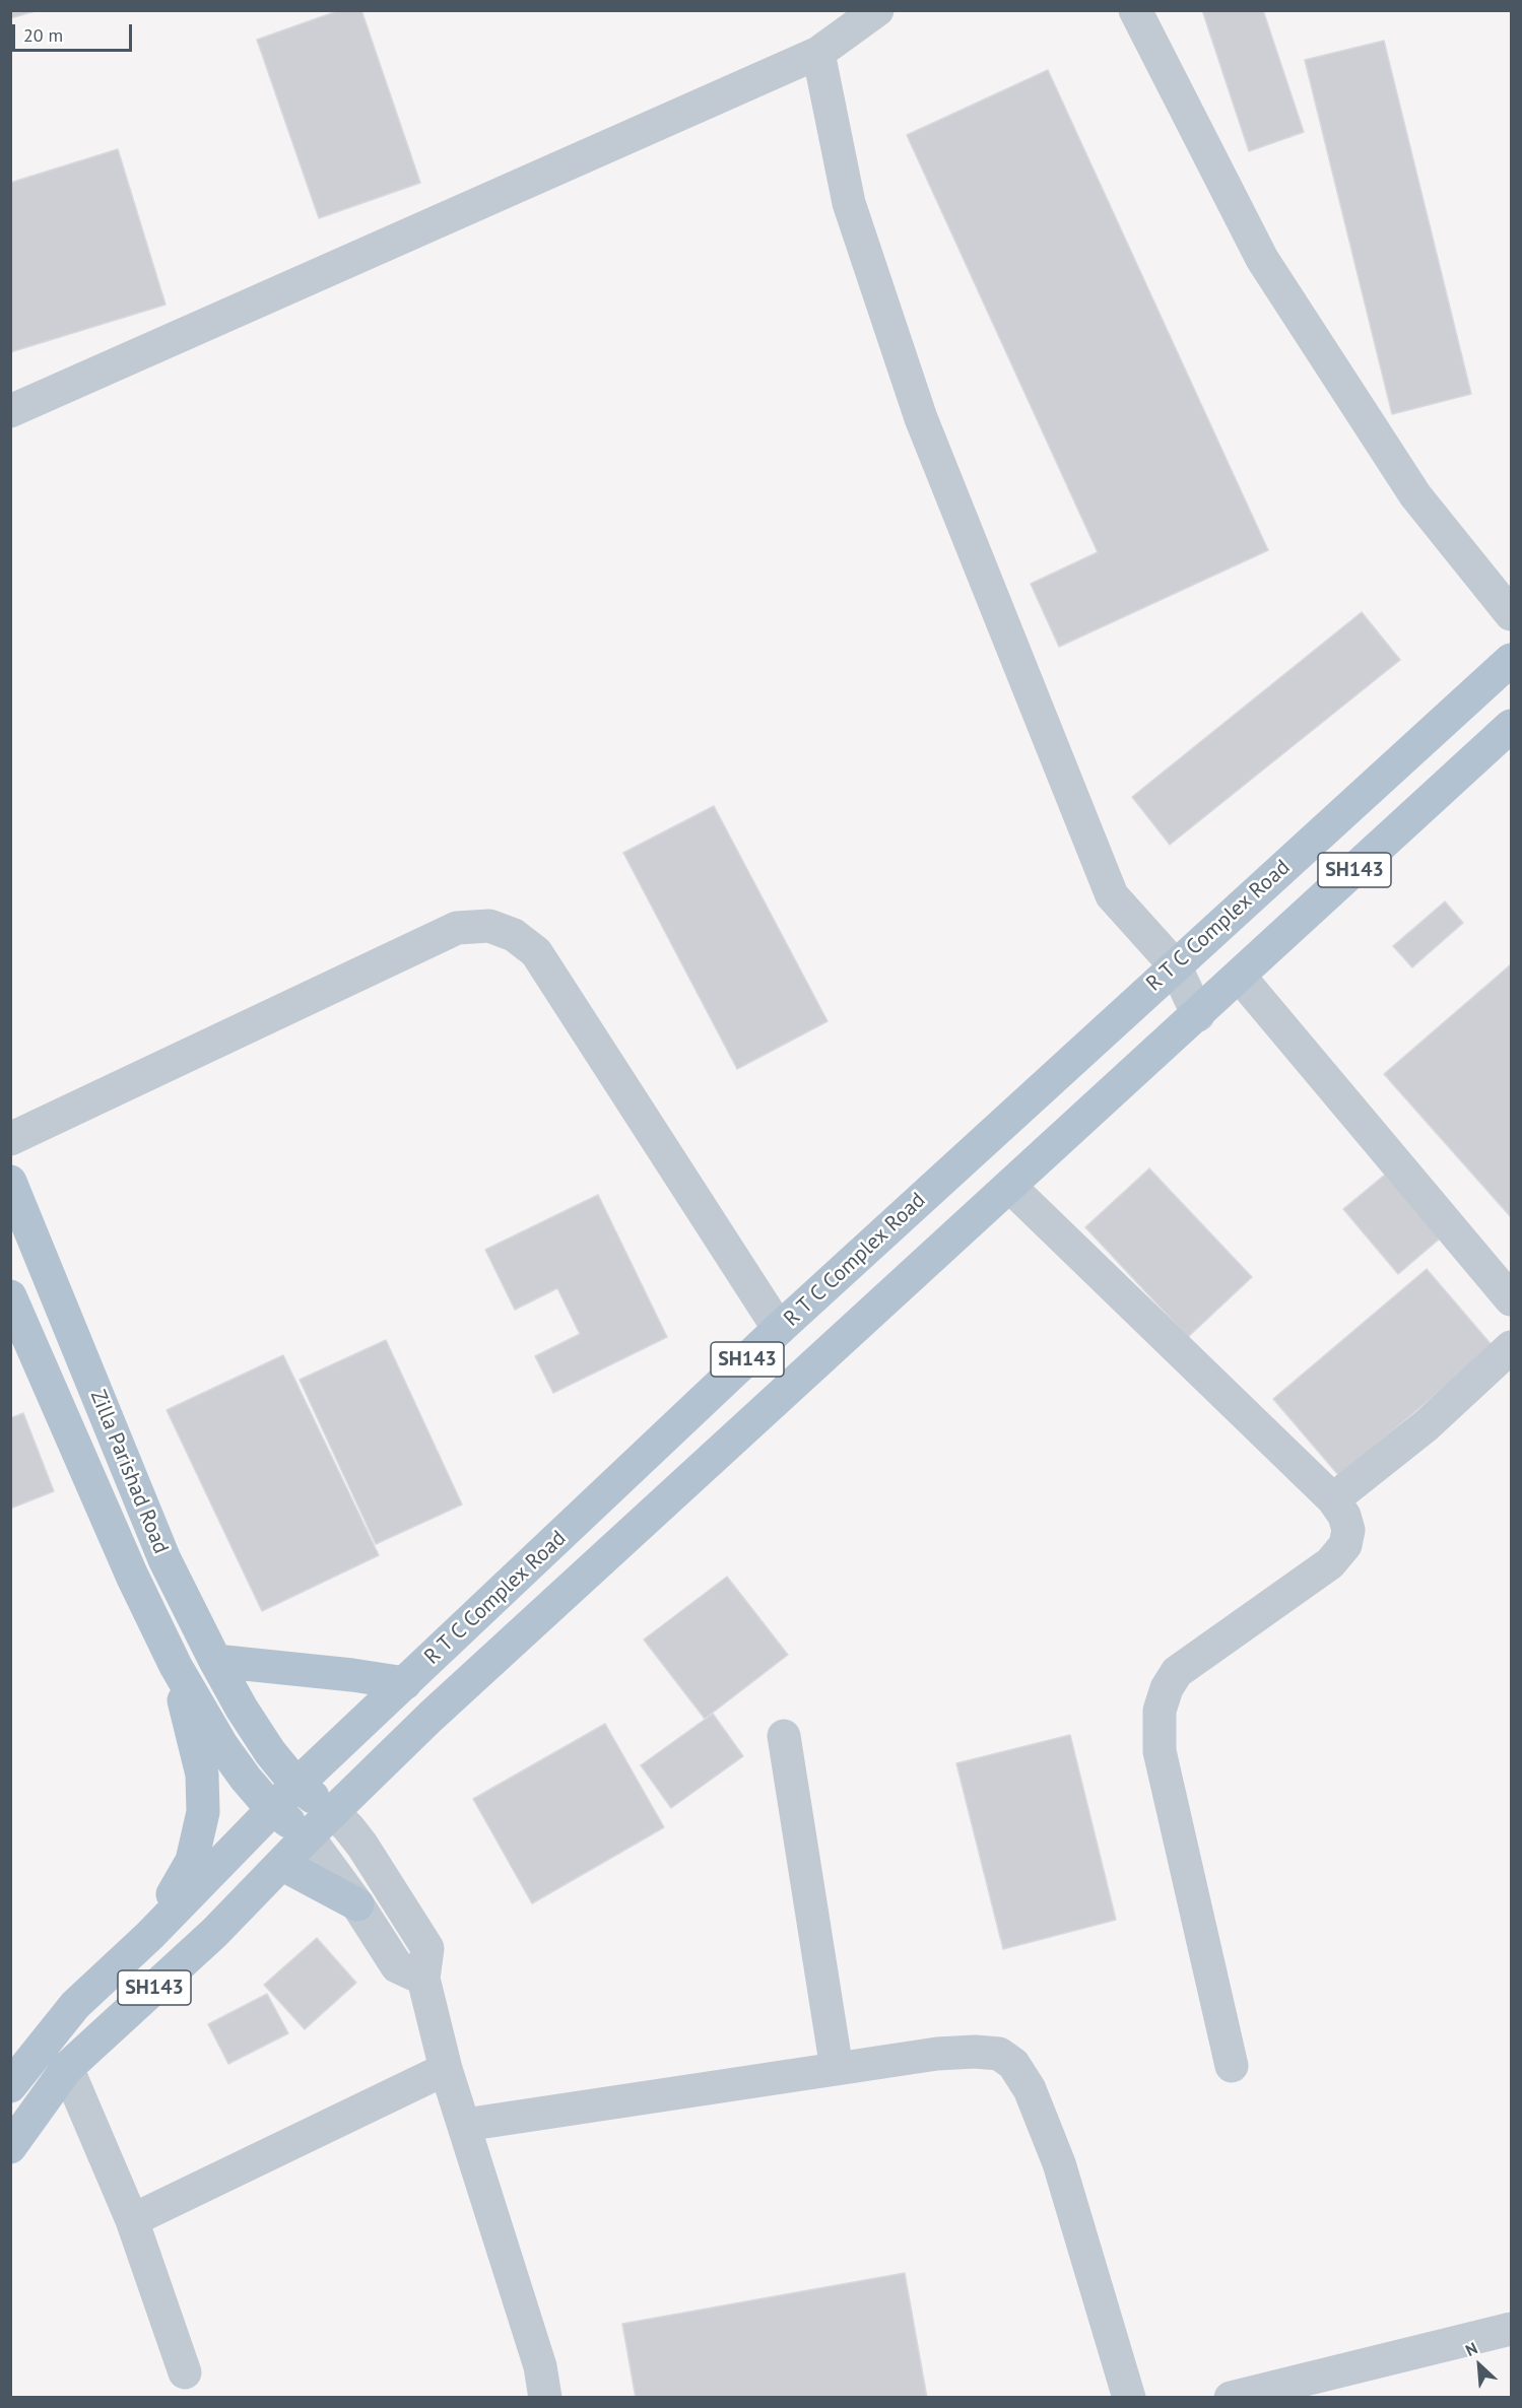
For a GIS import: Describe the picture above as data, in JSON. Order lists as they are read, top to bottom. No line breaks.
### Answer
{"streets":{"main road":["SH143","R T C Complex Road","Zilla Parishad Road"]},"crossings":[["SH143","R T C Complex Road"],["SH143","Zilla Parishad Road"],["R T C Complex Road","Zilla Parishad Road"]],"scale_bar":"20 m","north":"top left"}
